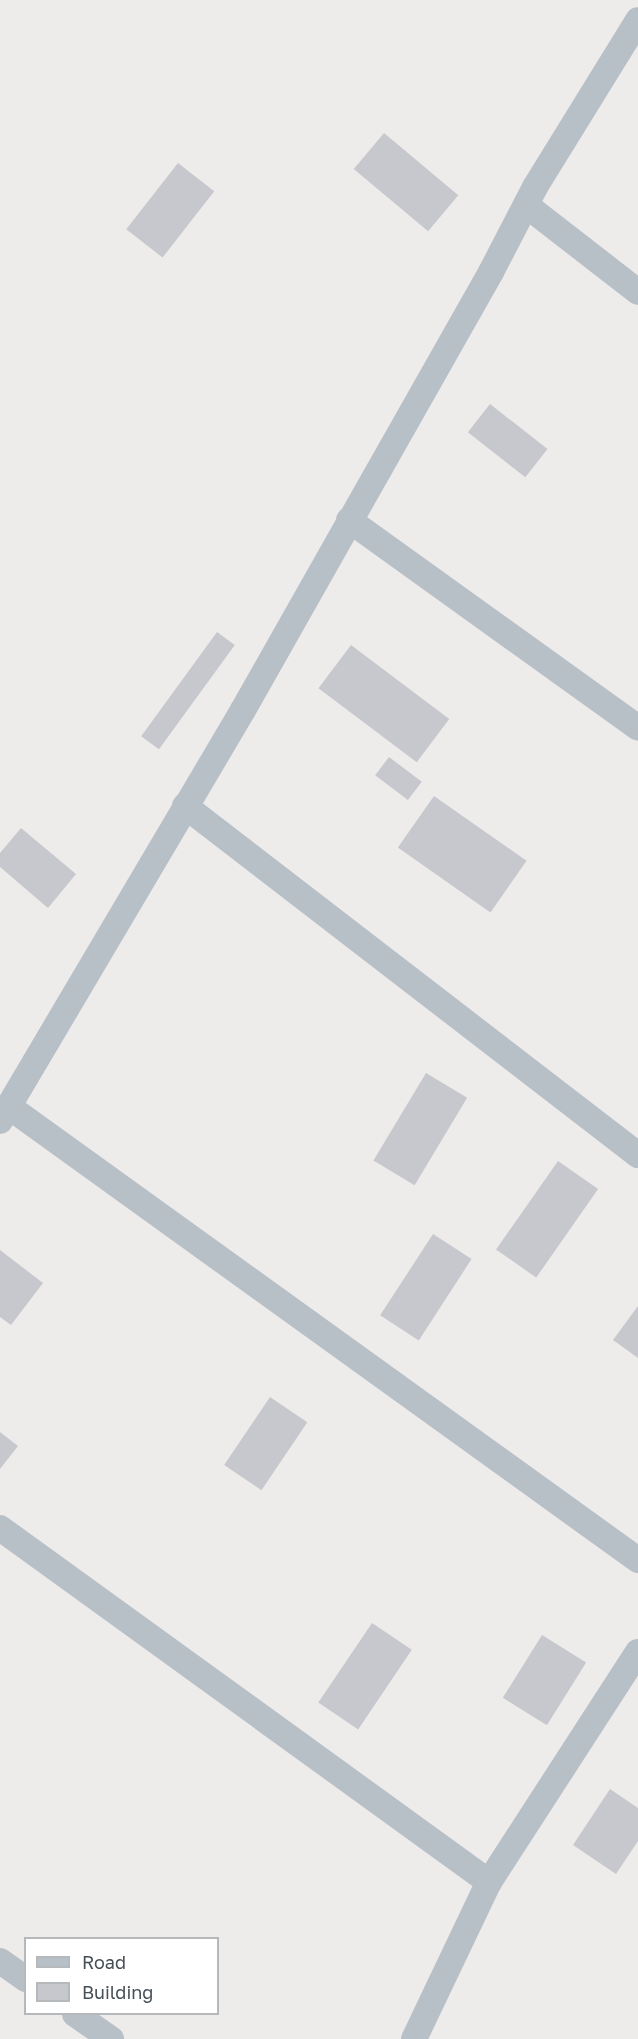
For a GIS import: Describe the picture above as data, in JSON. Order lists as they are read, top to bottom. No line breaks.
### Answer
{"legend":["Road","Building"]}
